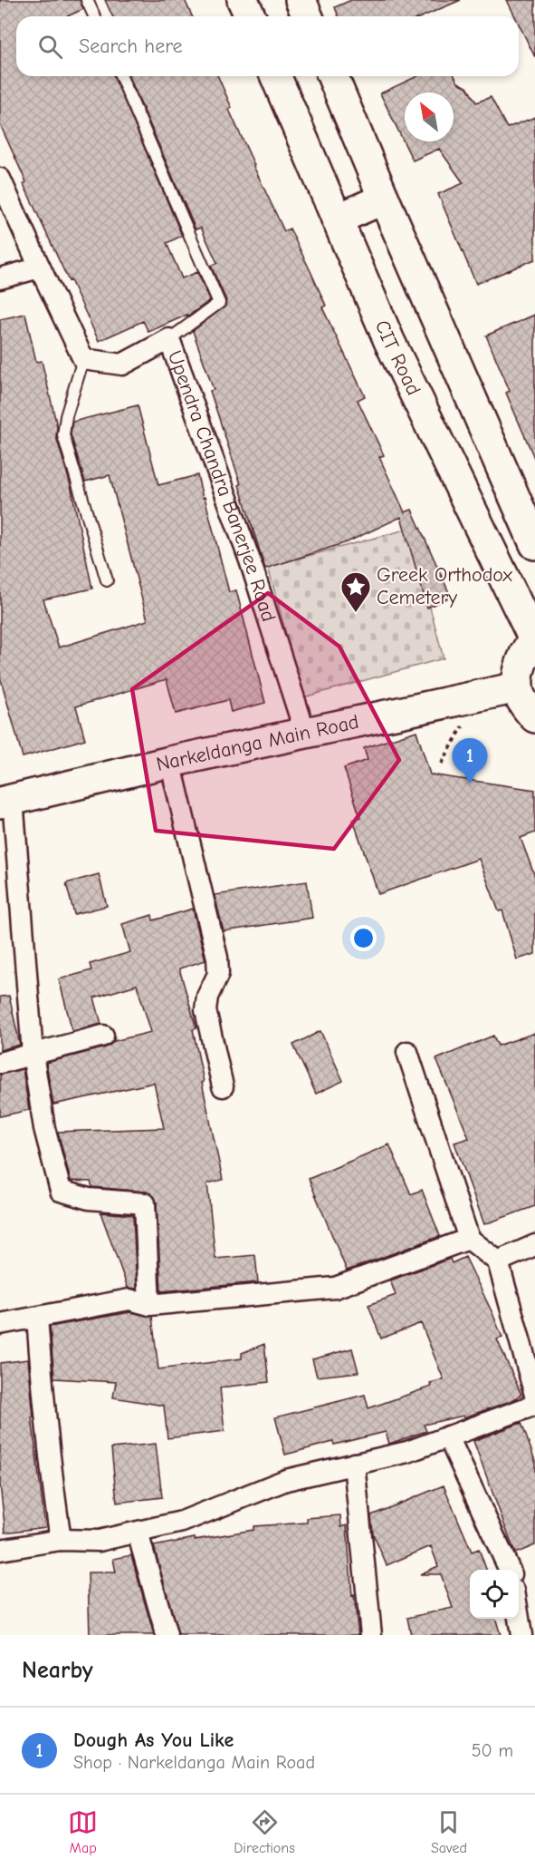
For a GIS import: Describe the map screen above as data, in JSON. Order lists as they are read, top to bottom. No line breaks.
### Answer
{"streets":{"main road":["CIT Road","Narkeldanga Main Road"],"street":["Upendra Chandra Banerjee Road"]},"crossings":[["Upendra Chandra Banerjee Road","Narkeldanga Main Road"]],"places":{"place":["Greek Orthodox Cemetery"]},"north":"top left","page":{"search":"Search here","pins":"1","heading":"Nearby","list":[{"mark":"1","name":"Dough As You Like","note":"Shop · Narkeldanga Main Road","value":"50 m"}],"nav":["Map","Directions","Saved"]}}
